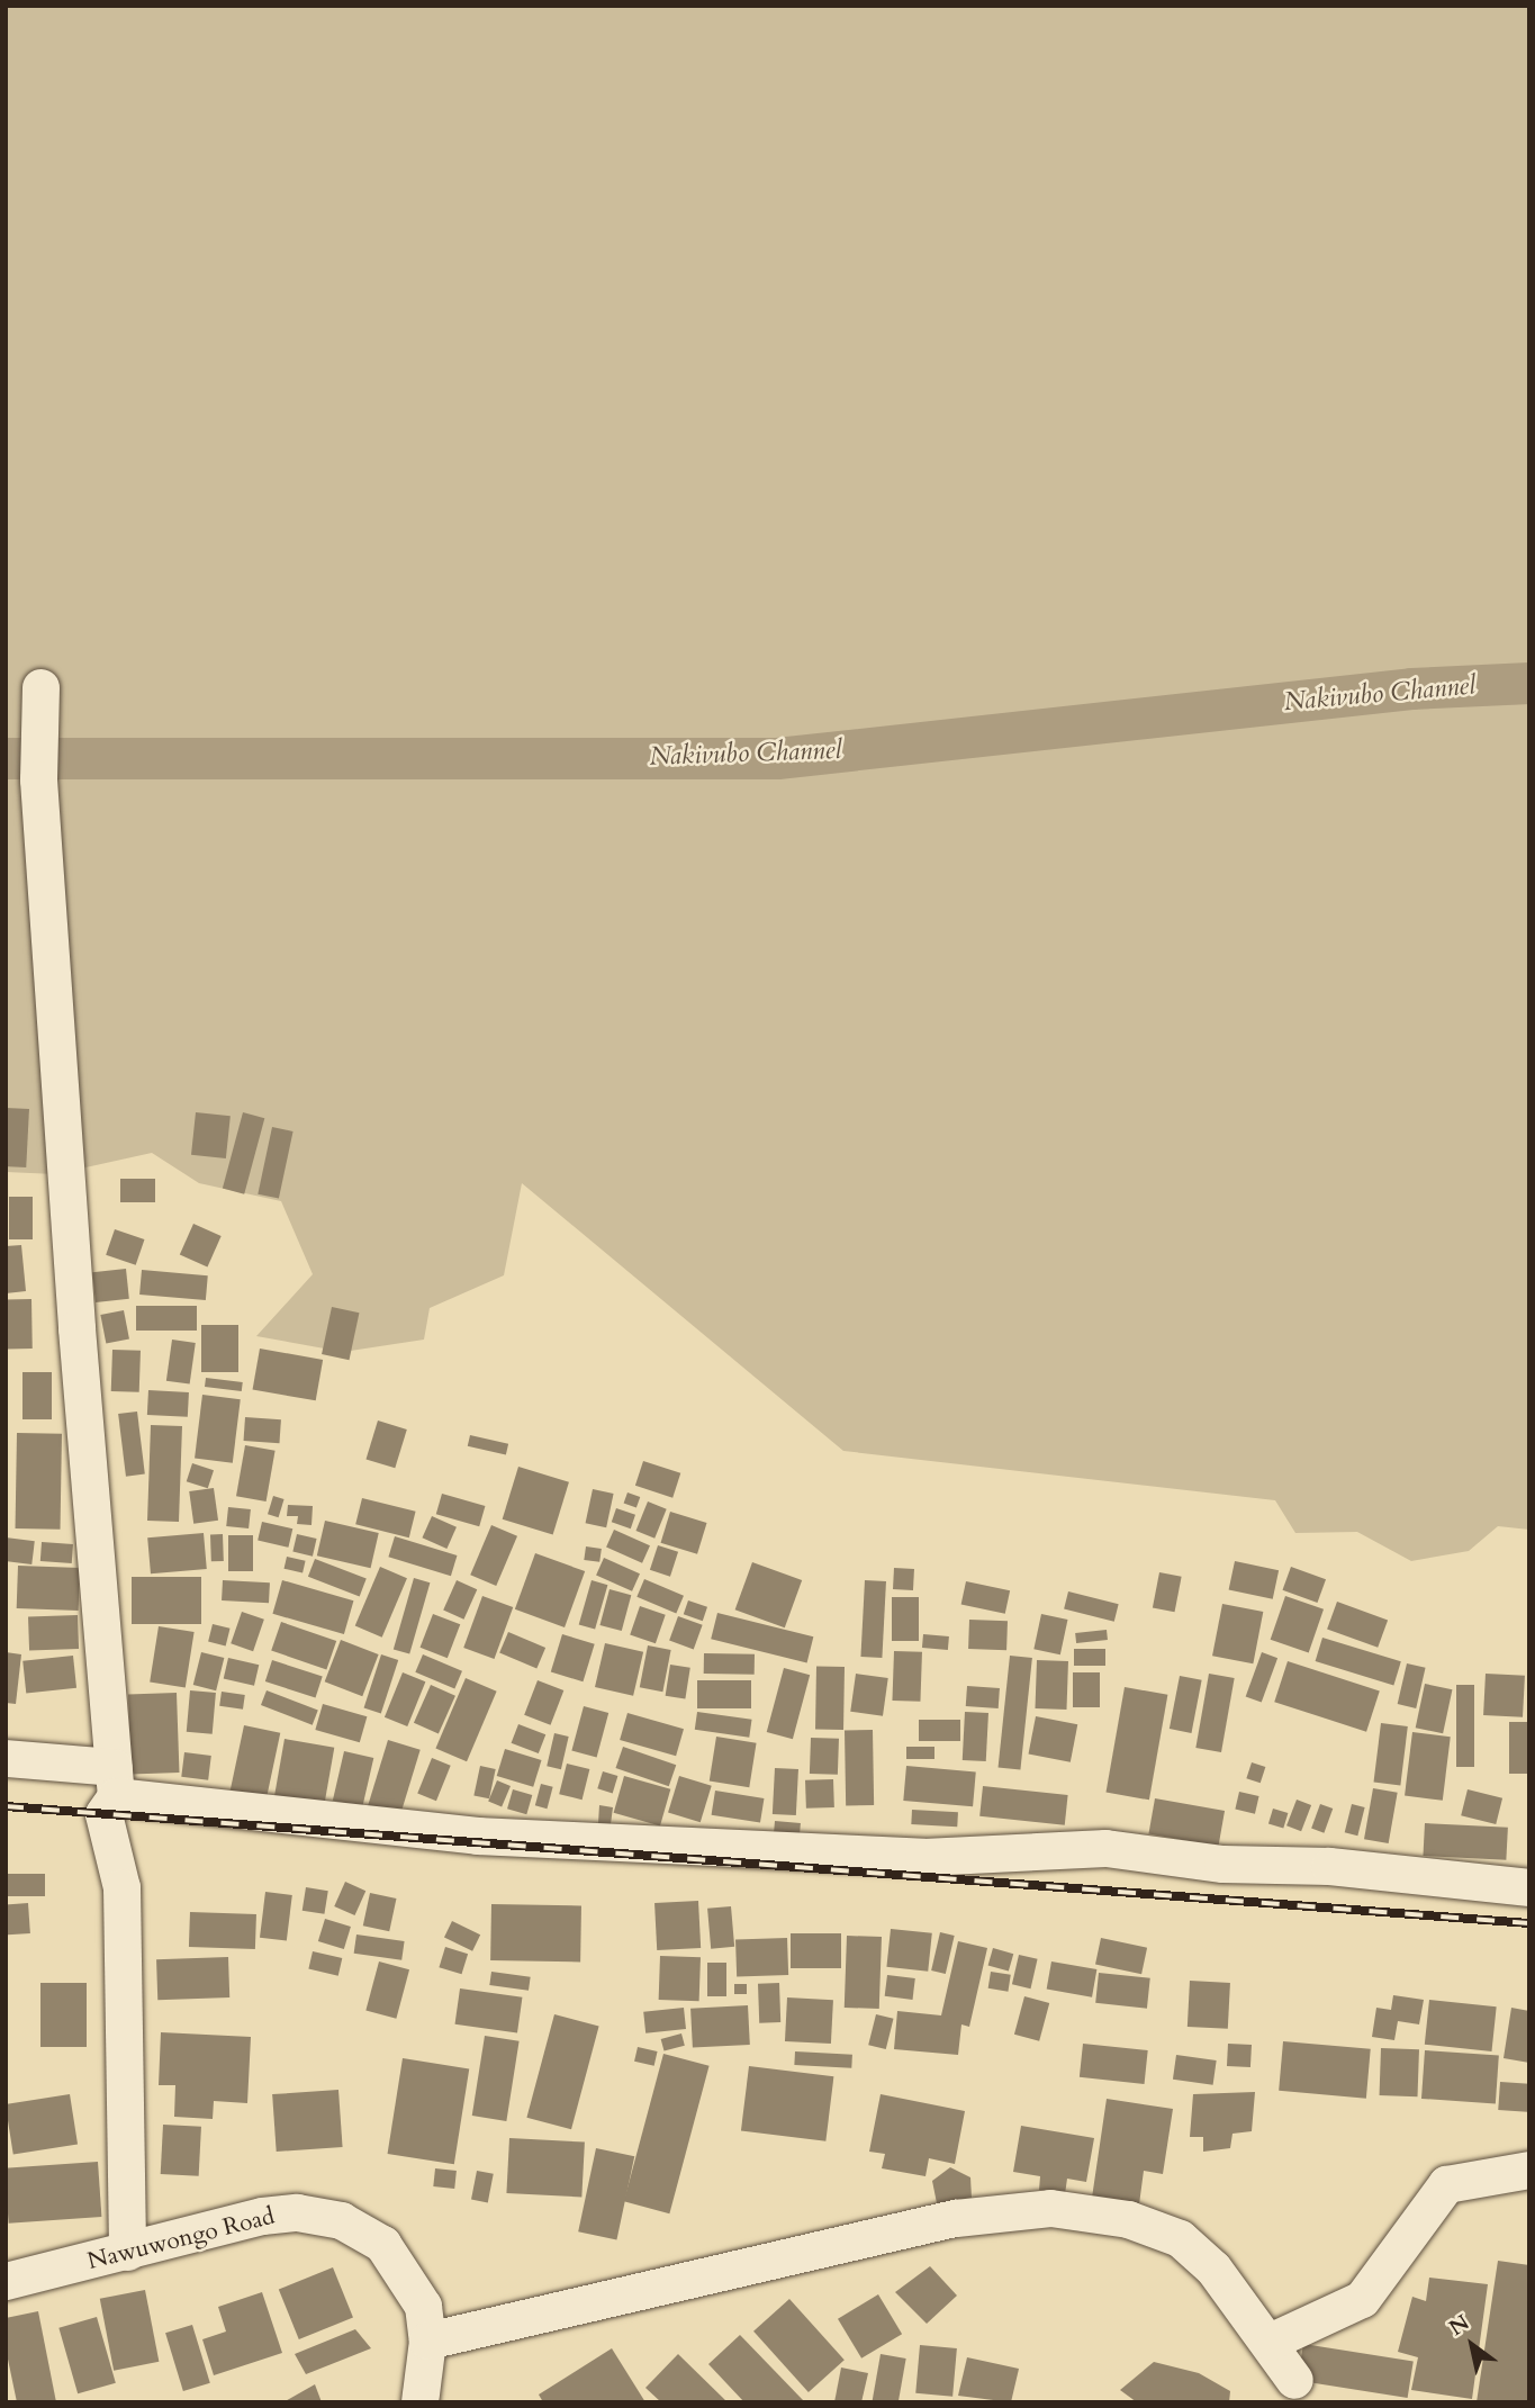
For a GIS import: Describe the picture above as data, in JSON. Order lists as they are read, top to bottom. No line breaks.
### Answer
{"streets":{"street":["Nawuwongo Road"]},"water":["Nakivubo Channel"],"north":"top left"}
